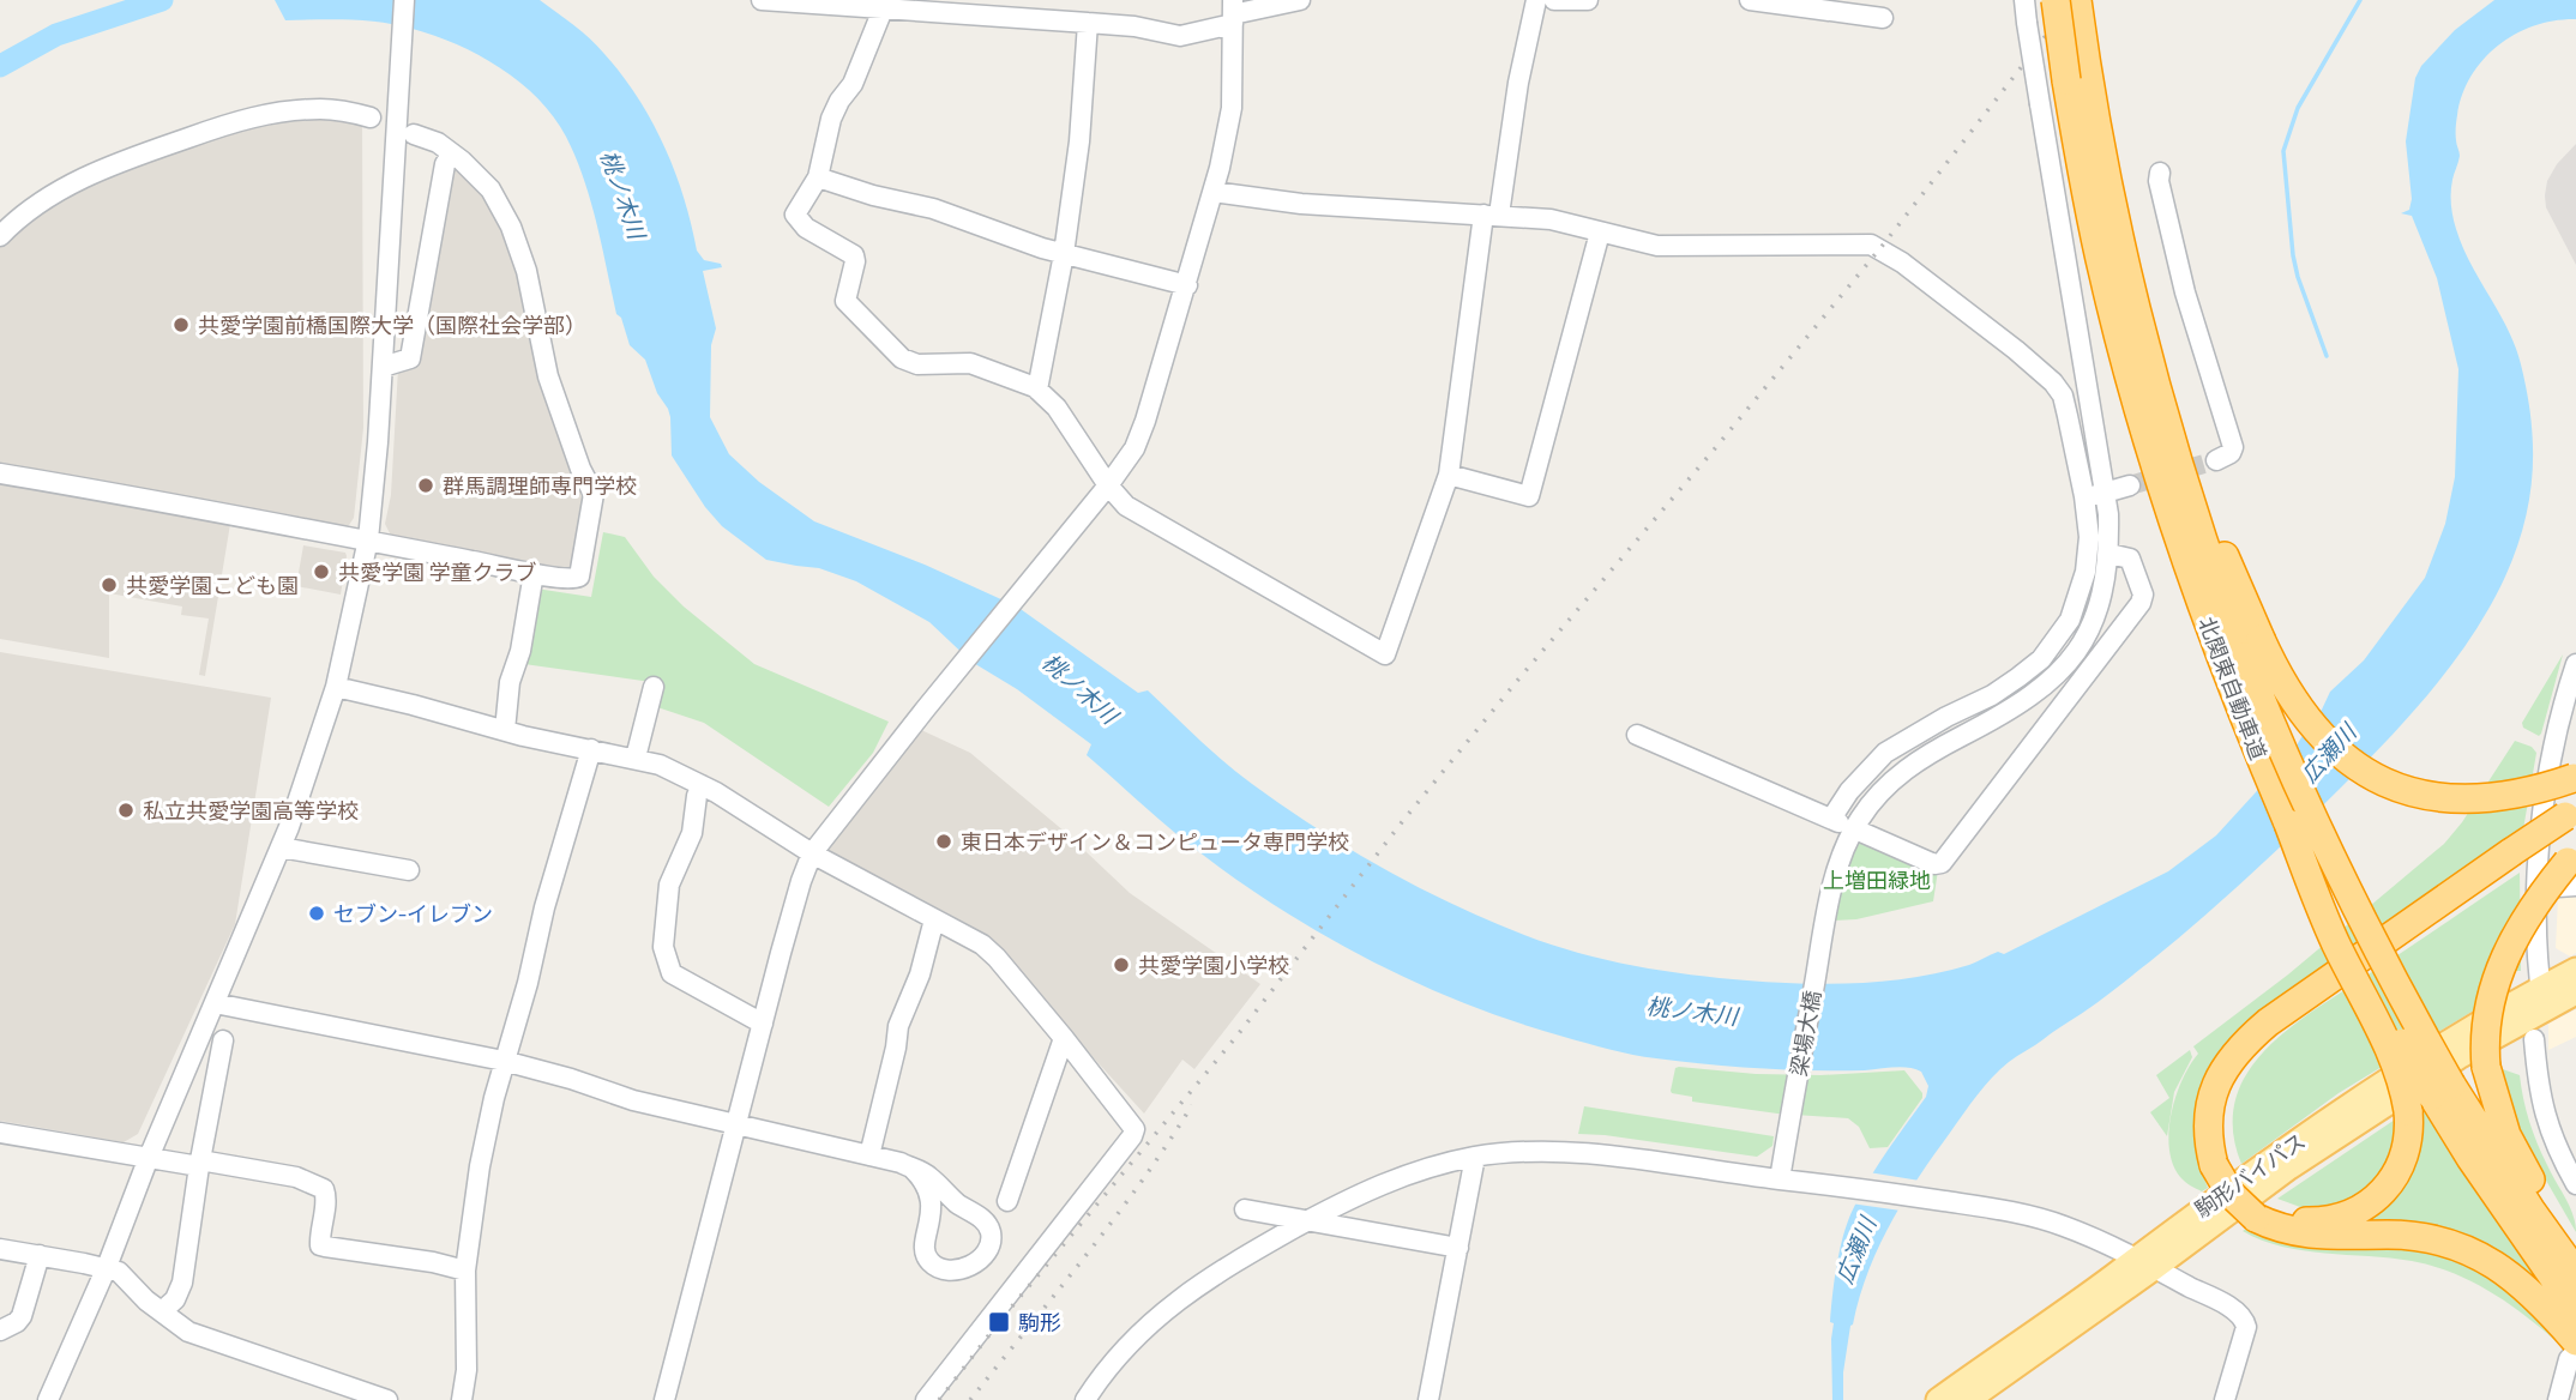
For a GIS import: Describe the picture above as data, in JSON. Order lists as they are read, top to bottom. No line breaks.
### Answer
{"streets":{"highway":["北関東自動車道"],"main road":["駒形バイパス"],"street":["梁場大橋"]},"water":["桃ノ木川","広瀬川"],"parks":["上増田緑地"],"places":{"other":["共愛学園前橋国際大学（国際社会学部）","群馬調理師専門学校","共愛学園 学童クラブ","共愛学園こども園","私立共愛学園高等学校","東日本デザイン＆コンピュータ専門学校","セブン-イレブン","共愛学園小学校"],"transit":["駒形"]}}
